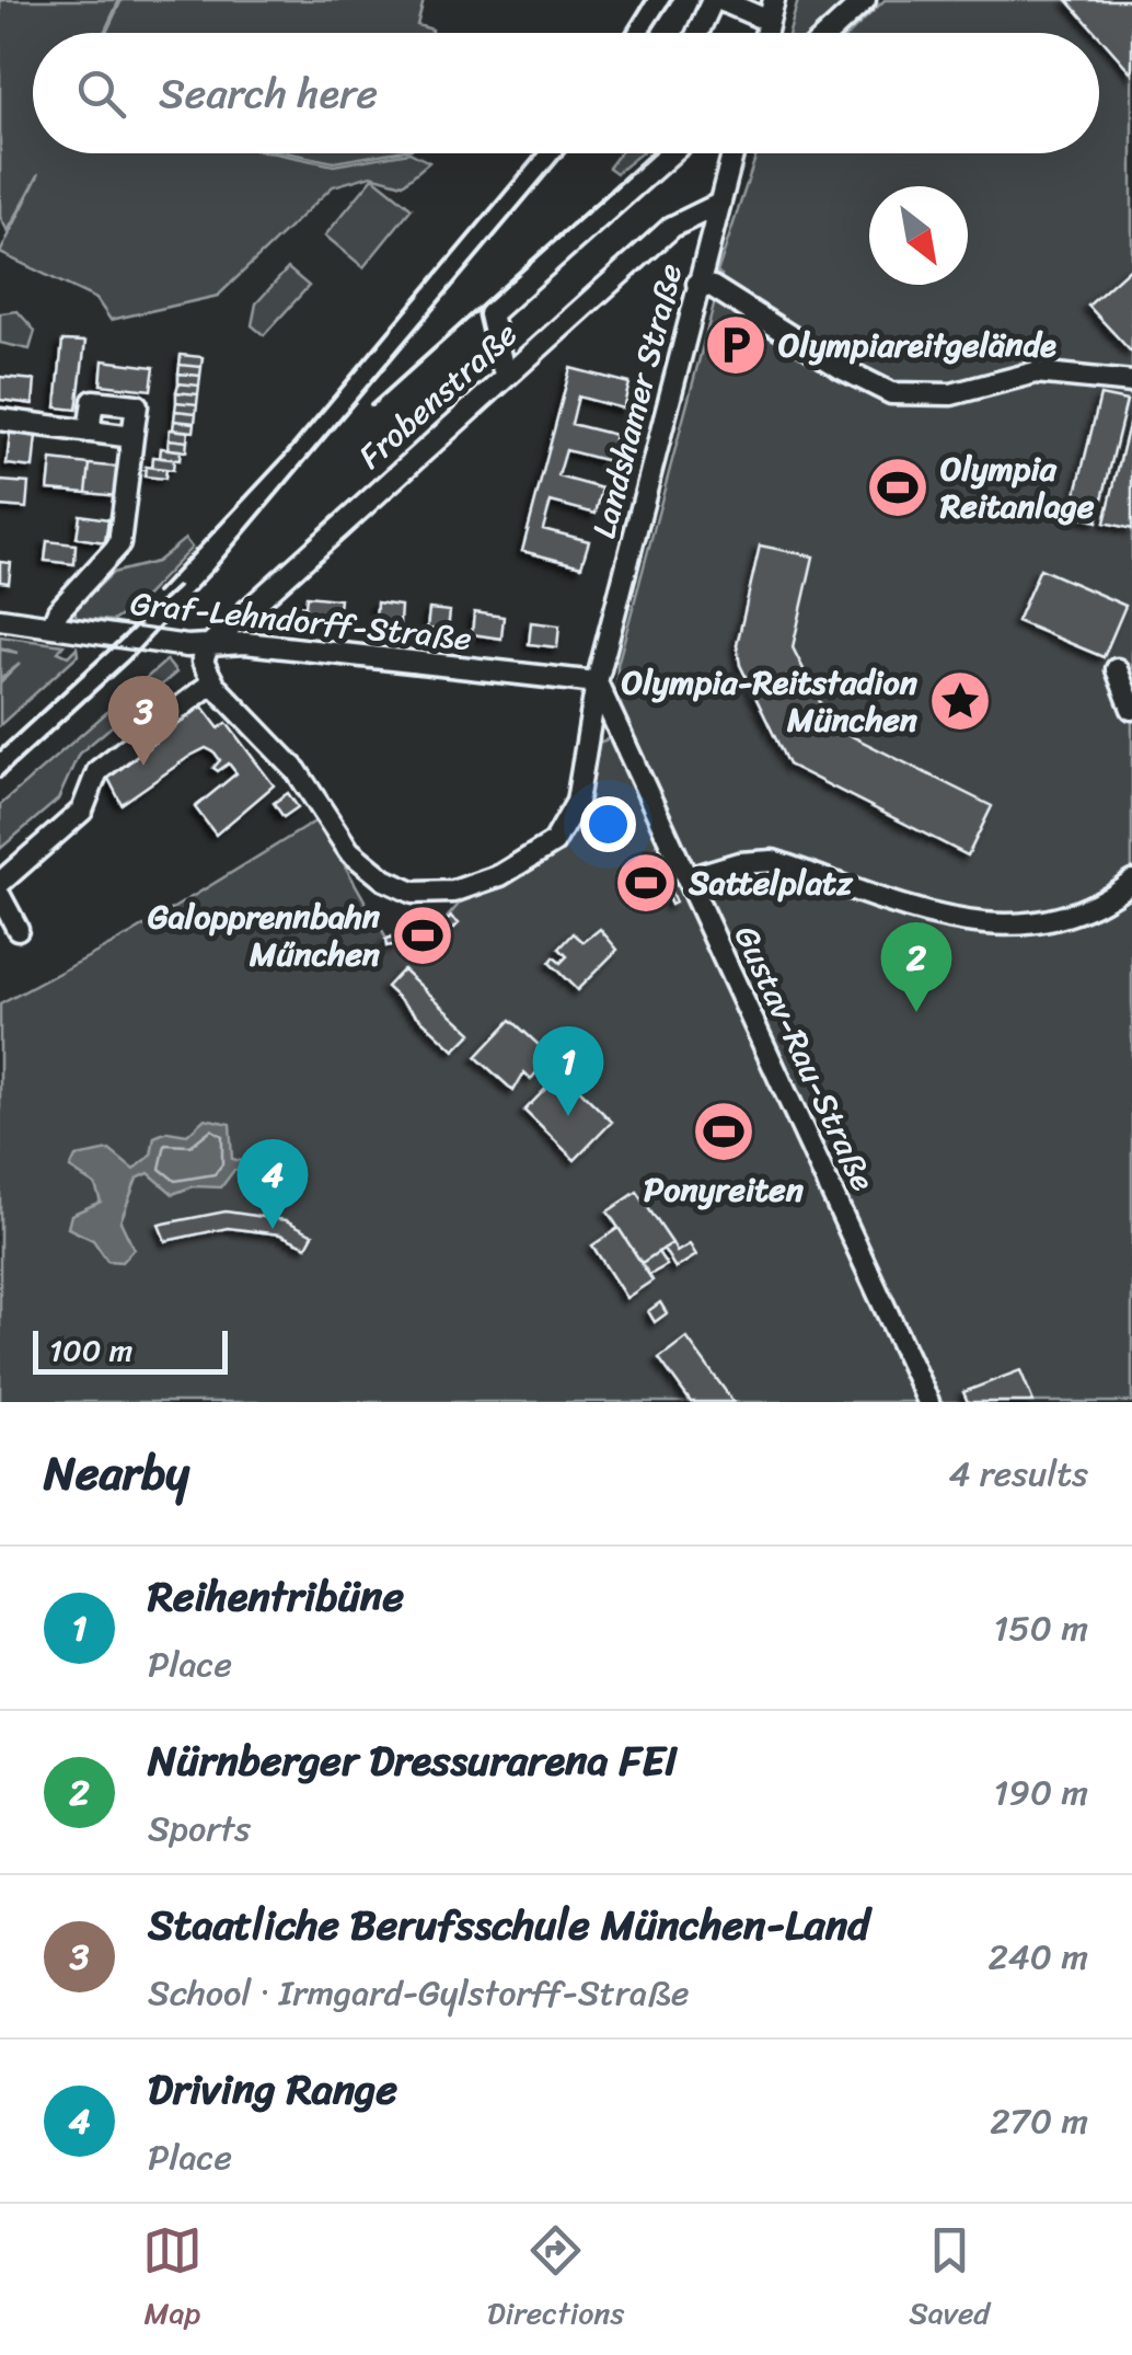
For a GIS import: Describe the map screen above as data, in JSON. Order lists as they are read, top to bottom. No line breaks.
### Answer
{"streets":{"street":["Frobenstraße","Landshamer Straße","Graf-Lehndorff-Straße","Gustav-Rau-Straße"]},"crossings":[["Frobenstraße","Landshamer Straße"],["Frobenstraße","Graf-Lehndorff-Straße"],["Landshamer Straße","Graf-Lehndorff-Straße"],["Landshamer Straße","Gustav-Rau-Straße"],["Graf-Lehndorff-Straße","Gustav-Rau-Straße"]],"places":{"parking":["Olympiareitgelände"],"sports":["Olympia Reitanlage","Sattelplatz","Galopprennbahn Műnchen","Ponyreiten"],"place":["Olympia-Reitstadion München"]},"scale_bar":"100 m","north":"bottom right","page":{"search":"Search here","pins":["3","2","1","4"],"scale":"100 m","heading":["Nearby","4 results"],"list":[{"mark":"1","name":"Reihentribüne","note":"Place","value":"150 m"},{"mark":"2","name":"Nürnberger Dressurarena FEI","note":"Sports","value":"190 m"},{"mark":"3","name":"Staatliche Berufsschule München-Land","note":"School · Irmgard-Gylstorff-Straße","value":"240 m"},{"mark":"4","name":"Driving Range","note":"Place","value":"270 m"}],"nav":["Map","Directions","Saved"]}}
